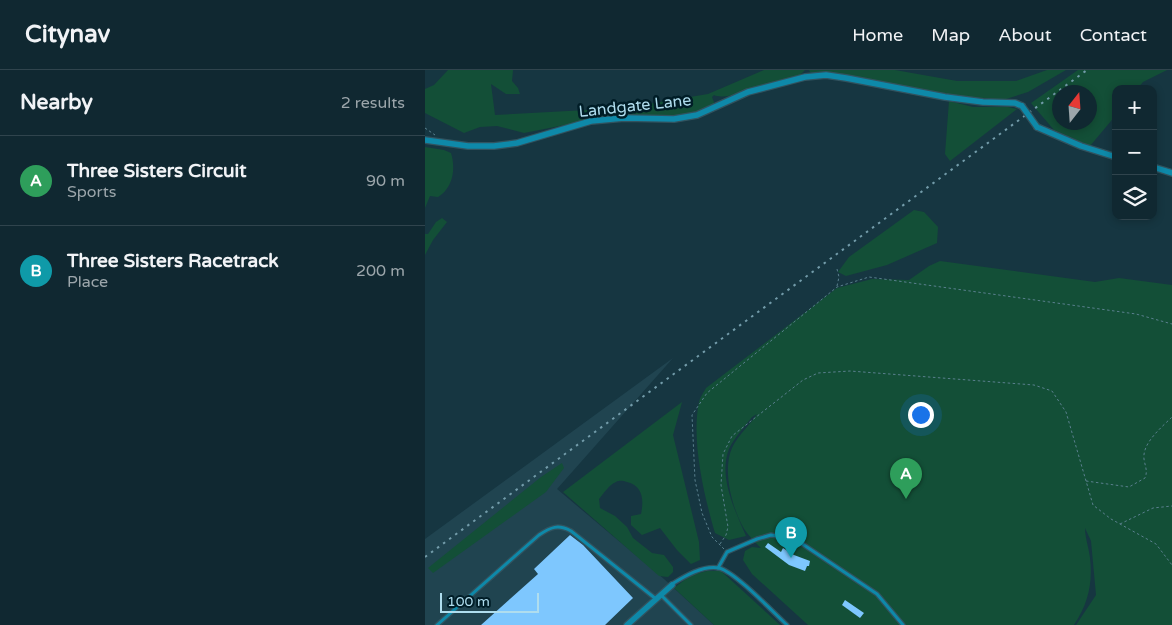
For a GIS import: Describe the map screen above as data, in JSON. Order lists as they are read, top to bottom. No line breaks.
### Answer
{"streets":{"street":["Landgate Lane"]},"scale_bar":"100 m","north":"top","page":{"header":"Citynav","nav":["Home","Map","About","Contact"],"heading":["Nearby","2 results"],"map_buttons":["+","−"],"list":[{"mark":"A","name":"Three Sisters Circuit","note":"Sports","value":"90 m"},{"mark":"B","name":"Three Sisters Racetrack","note":"Place","value":"200 m"}],"pins":["A","B"],"scale":"100 m"}}
